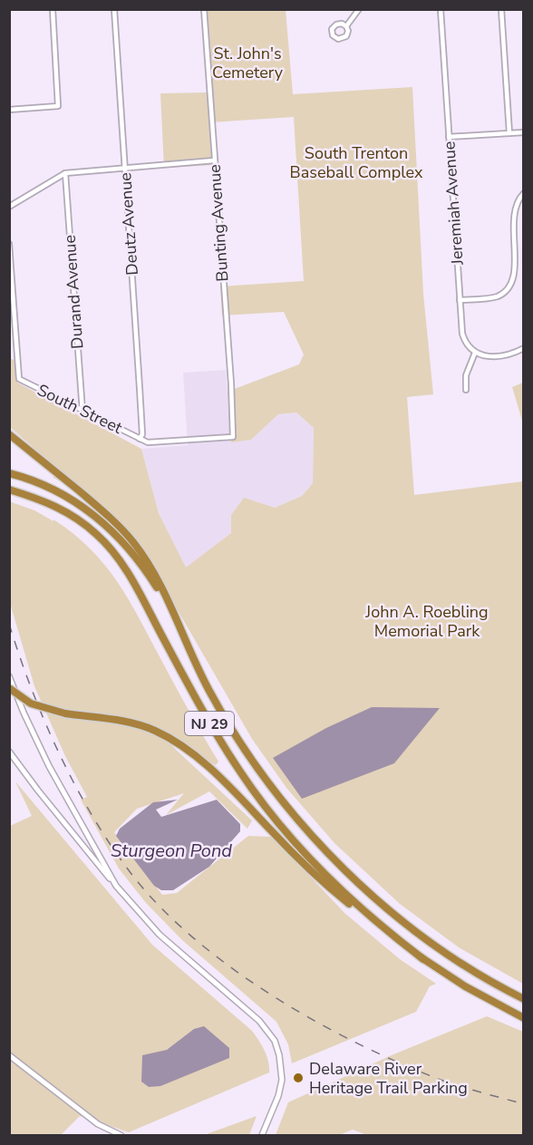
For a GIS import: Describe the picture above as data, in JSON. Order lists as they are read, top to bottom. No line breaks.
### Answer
{"streets":{"highway":["NJ 29"],"street":["Jeremiah Avenue","Bunting Avenue","Deutz Avenue","Durand Avenue","South Street"]},"crossings":[["Bunting Avenue","South Street"],["Deutz Avenue","South Street"],["Durand Avenue","South Street"]],"water":["Sturgeon Pond"],"parks":["St. John's Cemetery","South Trenton Baseball Complex","John A. Roebling Memorial Park"],"places":["Delaware River Heritage Trail Parking"]}
